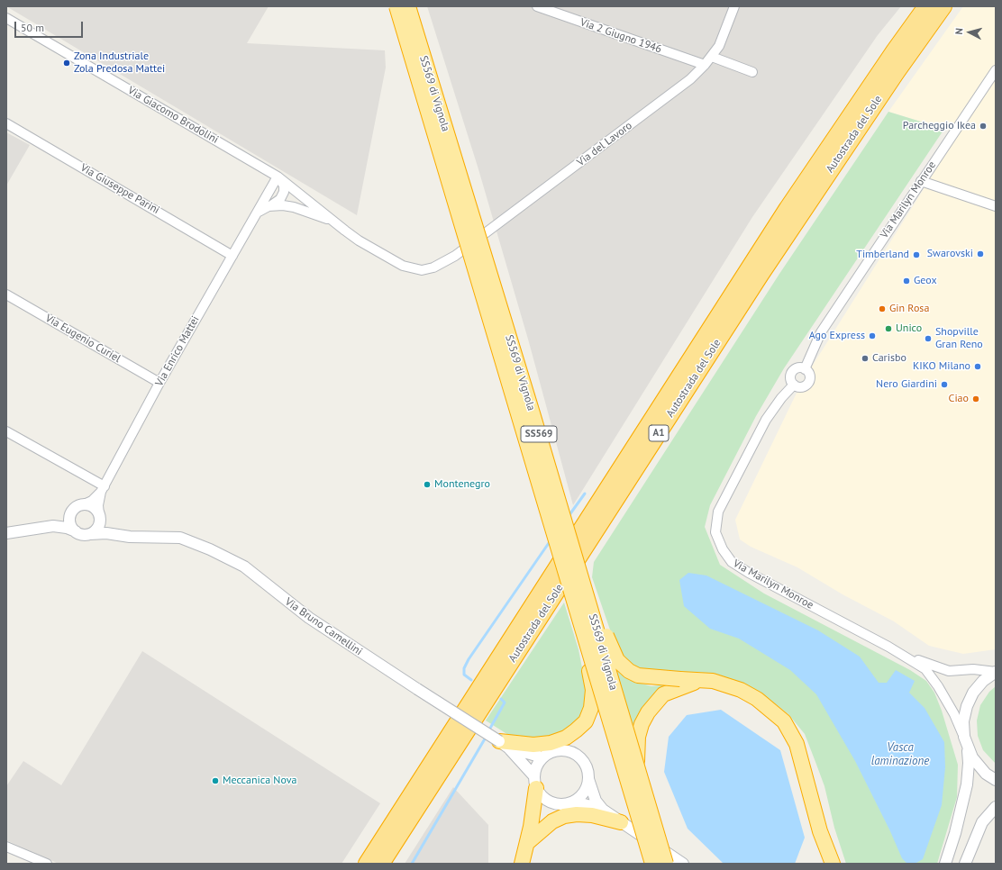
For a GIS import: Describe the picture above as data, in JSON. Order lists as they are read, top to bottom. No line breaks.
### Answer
{"streets":{"highway":["SS569 di Vignola","Autostrada del Sole","A1","SS569"],"street":["Via 2 Giugno 1946","Via Giacomo Brodolini","Via del Lavoro","Via Giuseppe Parini","Via Marilyn Monroe","Via Eugenio Curiel","Via Enrico Mattei","Via Bruno Camellini"]},"crossings":[["Via 2 Giugno 1946","Via del Lavoro"],["Via Giacomo Brodolini","Via del Lavoro"],["Via Giacomo Brodolini","Via Enrico Mattei"],["Via del Lavoro","Via Enrico Mattei"],["Via Giuseppe Parini","Via Enrico Mattei"],["Via Eugenio Curiel","Via Enrico Mattei"],["Via Enrico Mattei","Via Bruno Camellini"]],"water":["Vasca laminazione"],"places":["Zona Industriale Zola Predosa Mattei","Parcheggio Ikea","Swarovski","Timberland","Geox","Gin Rosa","Unico","Ago Express","Shopville Gran Reno","Carisbo","KIKO Milano","Nero Giardini","Ciao","Montenegro","Meccanica Nova"],"scale_bar":"50 m","north":"left"}
